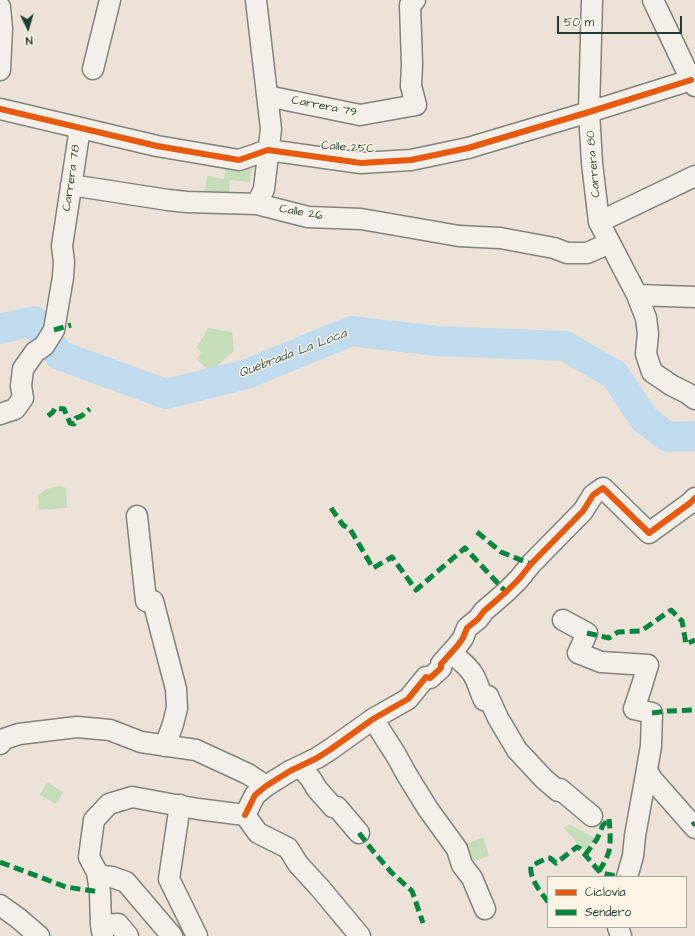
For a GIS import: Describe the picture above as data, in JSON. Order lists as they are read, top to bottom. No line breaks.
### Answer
{"streets":{"street":["Carrera 79","Calle 25C","Carrera 80","Carrera 78","Calle 26"]},"crossings":[["Calle 25C","Carrera 80"],["Calle 25C","Carrera 78"],["Carrera 80","Calle 26"],["Carrera 78","Calle 26"]],"water":["Quebrada La Loca"],"legend":["Ciclovía","Sendero"],"scale_bar":"50 m","north":"bottom"}
